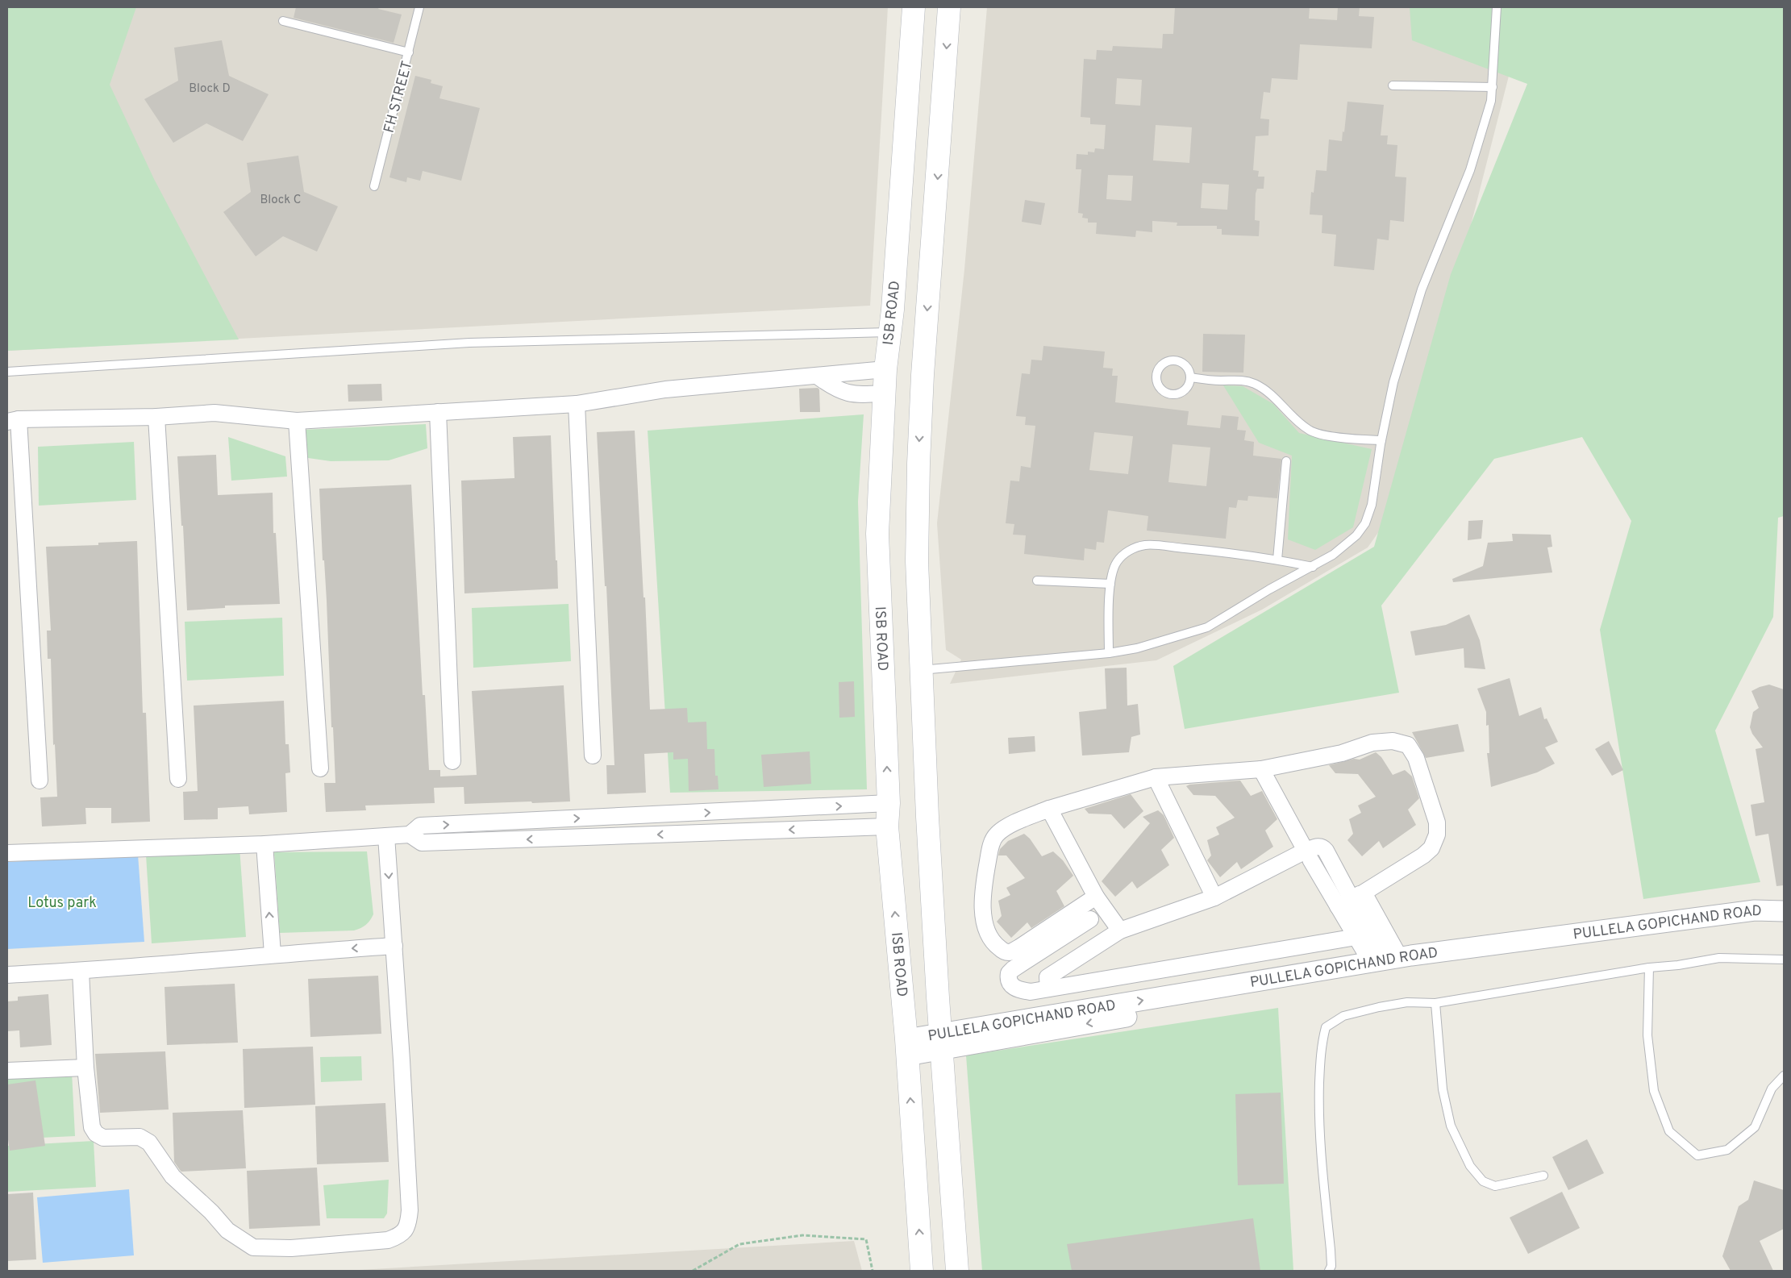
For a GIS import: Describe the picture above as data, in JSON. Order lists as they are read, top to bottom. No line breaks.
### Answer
{"streets":{"main road":["ISB ROAD"],"street":["PULLELA GOPICHAND ROAD"],"lane":["FH STREET"]},"crossings":[["ISB ROAD","PULLELA GOPICHAND ROAD"]],"parks":["Lotus park"],"house_numbers":["Block D","Block C"]}
